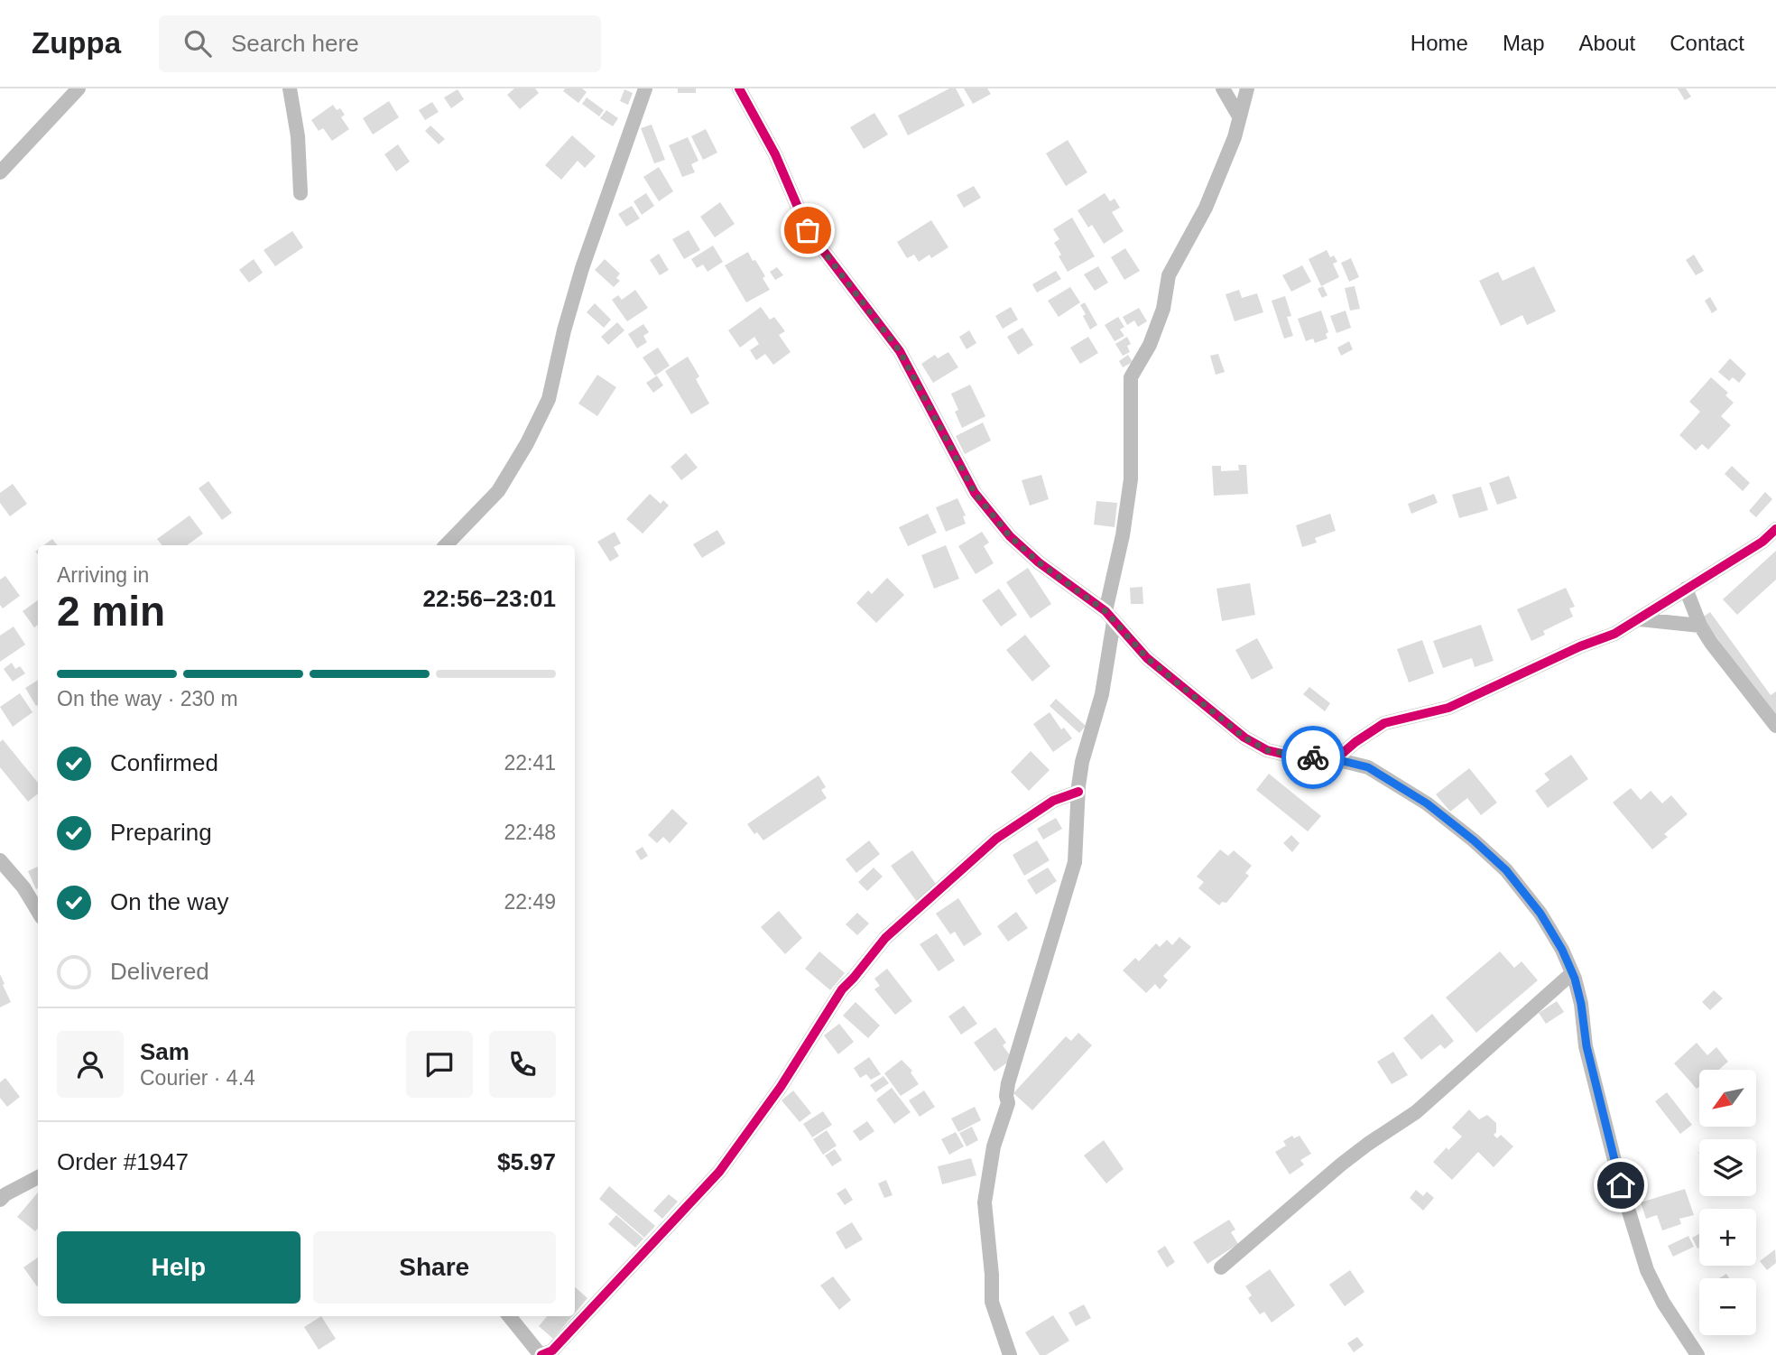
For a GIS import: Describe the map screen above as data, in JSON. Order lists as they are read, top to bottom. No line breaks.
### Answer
{"north":"bottom left","page":{"header":"Zuppa","search":"Search here","nav":["Home","Map","About","Contact"],"heading":["2 min","Arriving in","22:56–23:01"],"panel":["Sam","Courier · 4.4","Order #1947","$5.97"],"bar":"On the way · 230 m","list":[["Confirmed","22:41"],["Preparing","22:48"],["On the way","22:49"],"Delivered"],"map_buttons":["+","−"],"buttons":["Help","Share"]}}
